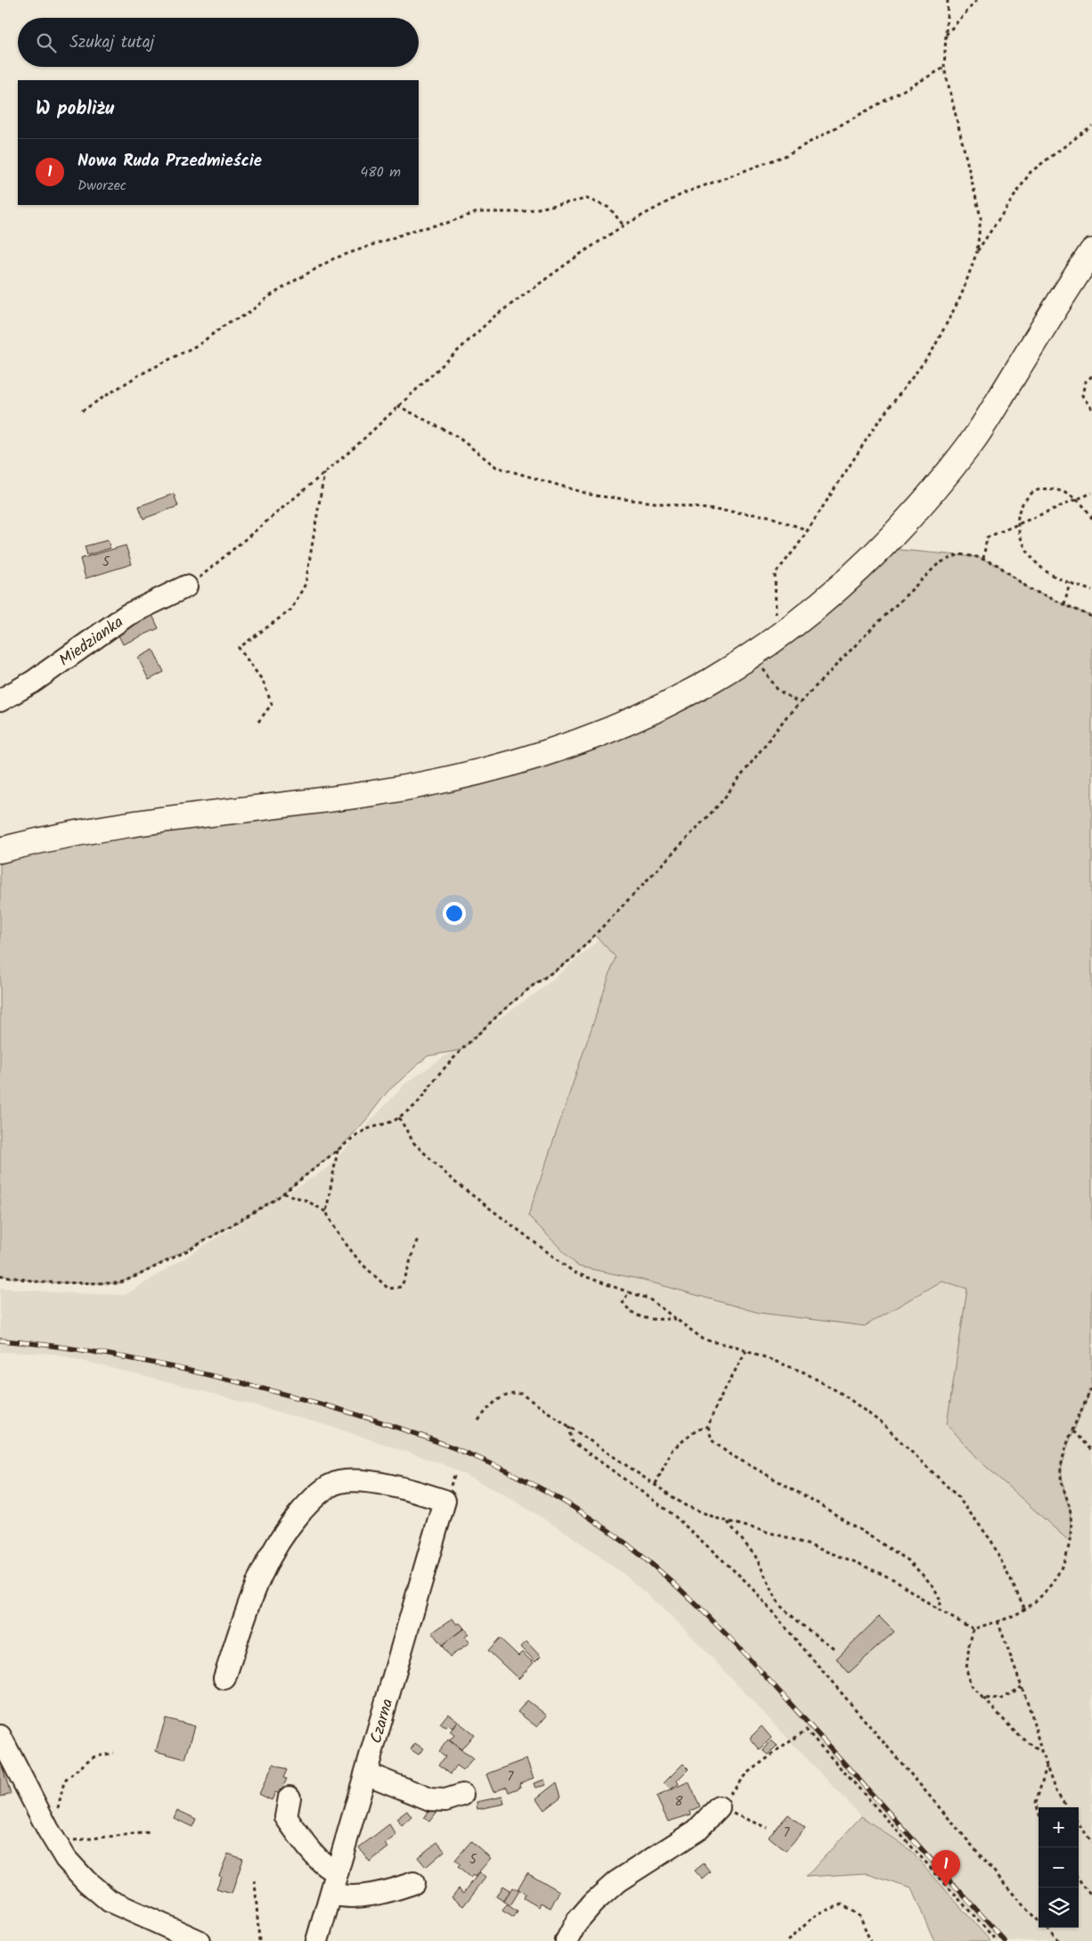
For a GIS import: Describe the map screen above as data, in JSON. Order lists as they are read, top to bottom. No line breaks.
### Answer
{"streets":{"street":["Miedzianka","Czarna"]},"house_numbers":["5","7","8","7","5"],"page":{"search":"Szukaj tutaj","heading":"W pobliżu","list":[{"mark":"1","name":"Nowa Ruda Przedmieście","note":"Dworzec","value":"480 m"}],"map_buttons":["+","−"],"pins":"1"}}
